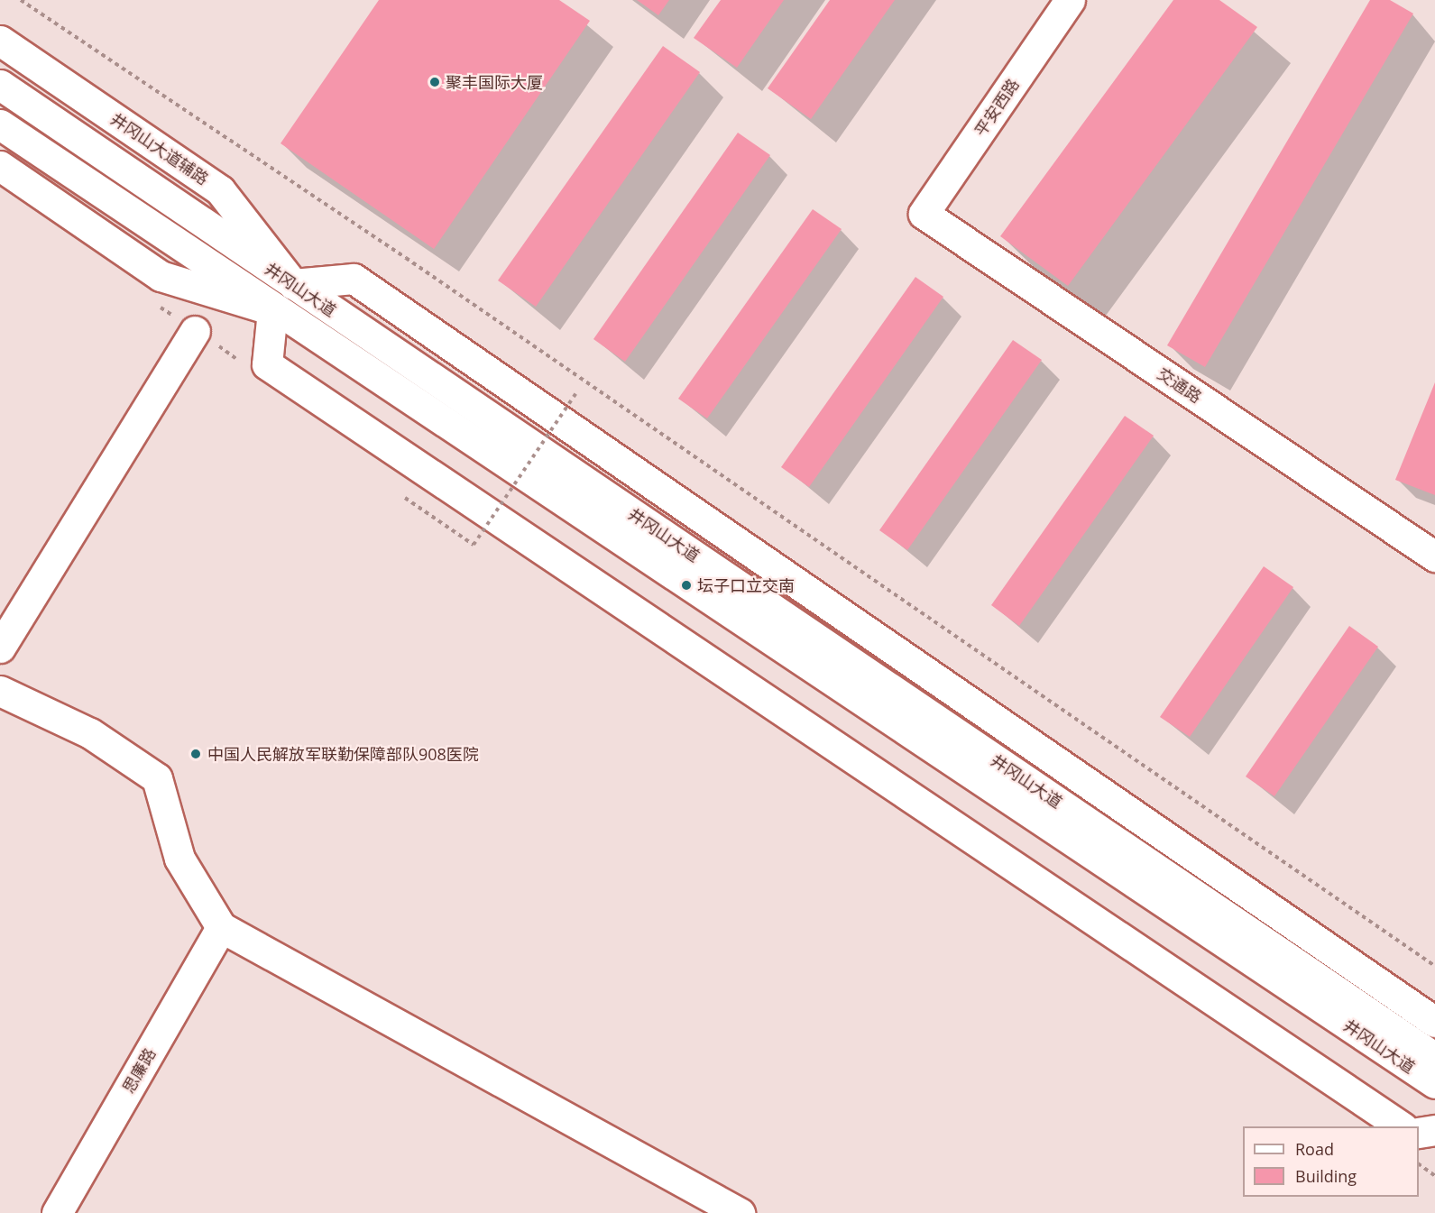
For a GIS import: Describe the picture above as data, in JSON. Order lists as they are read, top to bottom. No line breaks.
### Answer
{"streets":{"main road":["平安西路","井冈山大道辅路","井冈山大道","交通路","思廉路"]},"crossings":[["平安西路","交通路"],["井冈山大道辅路","井冈山大道"]],"places":["聚丰国际大厦","坛子口立交南","中国人民解放军联勤保障部队908医院"],"legend":["Road","Building"]}
